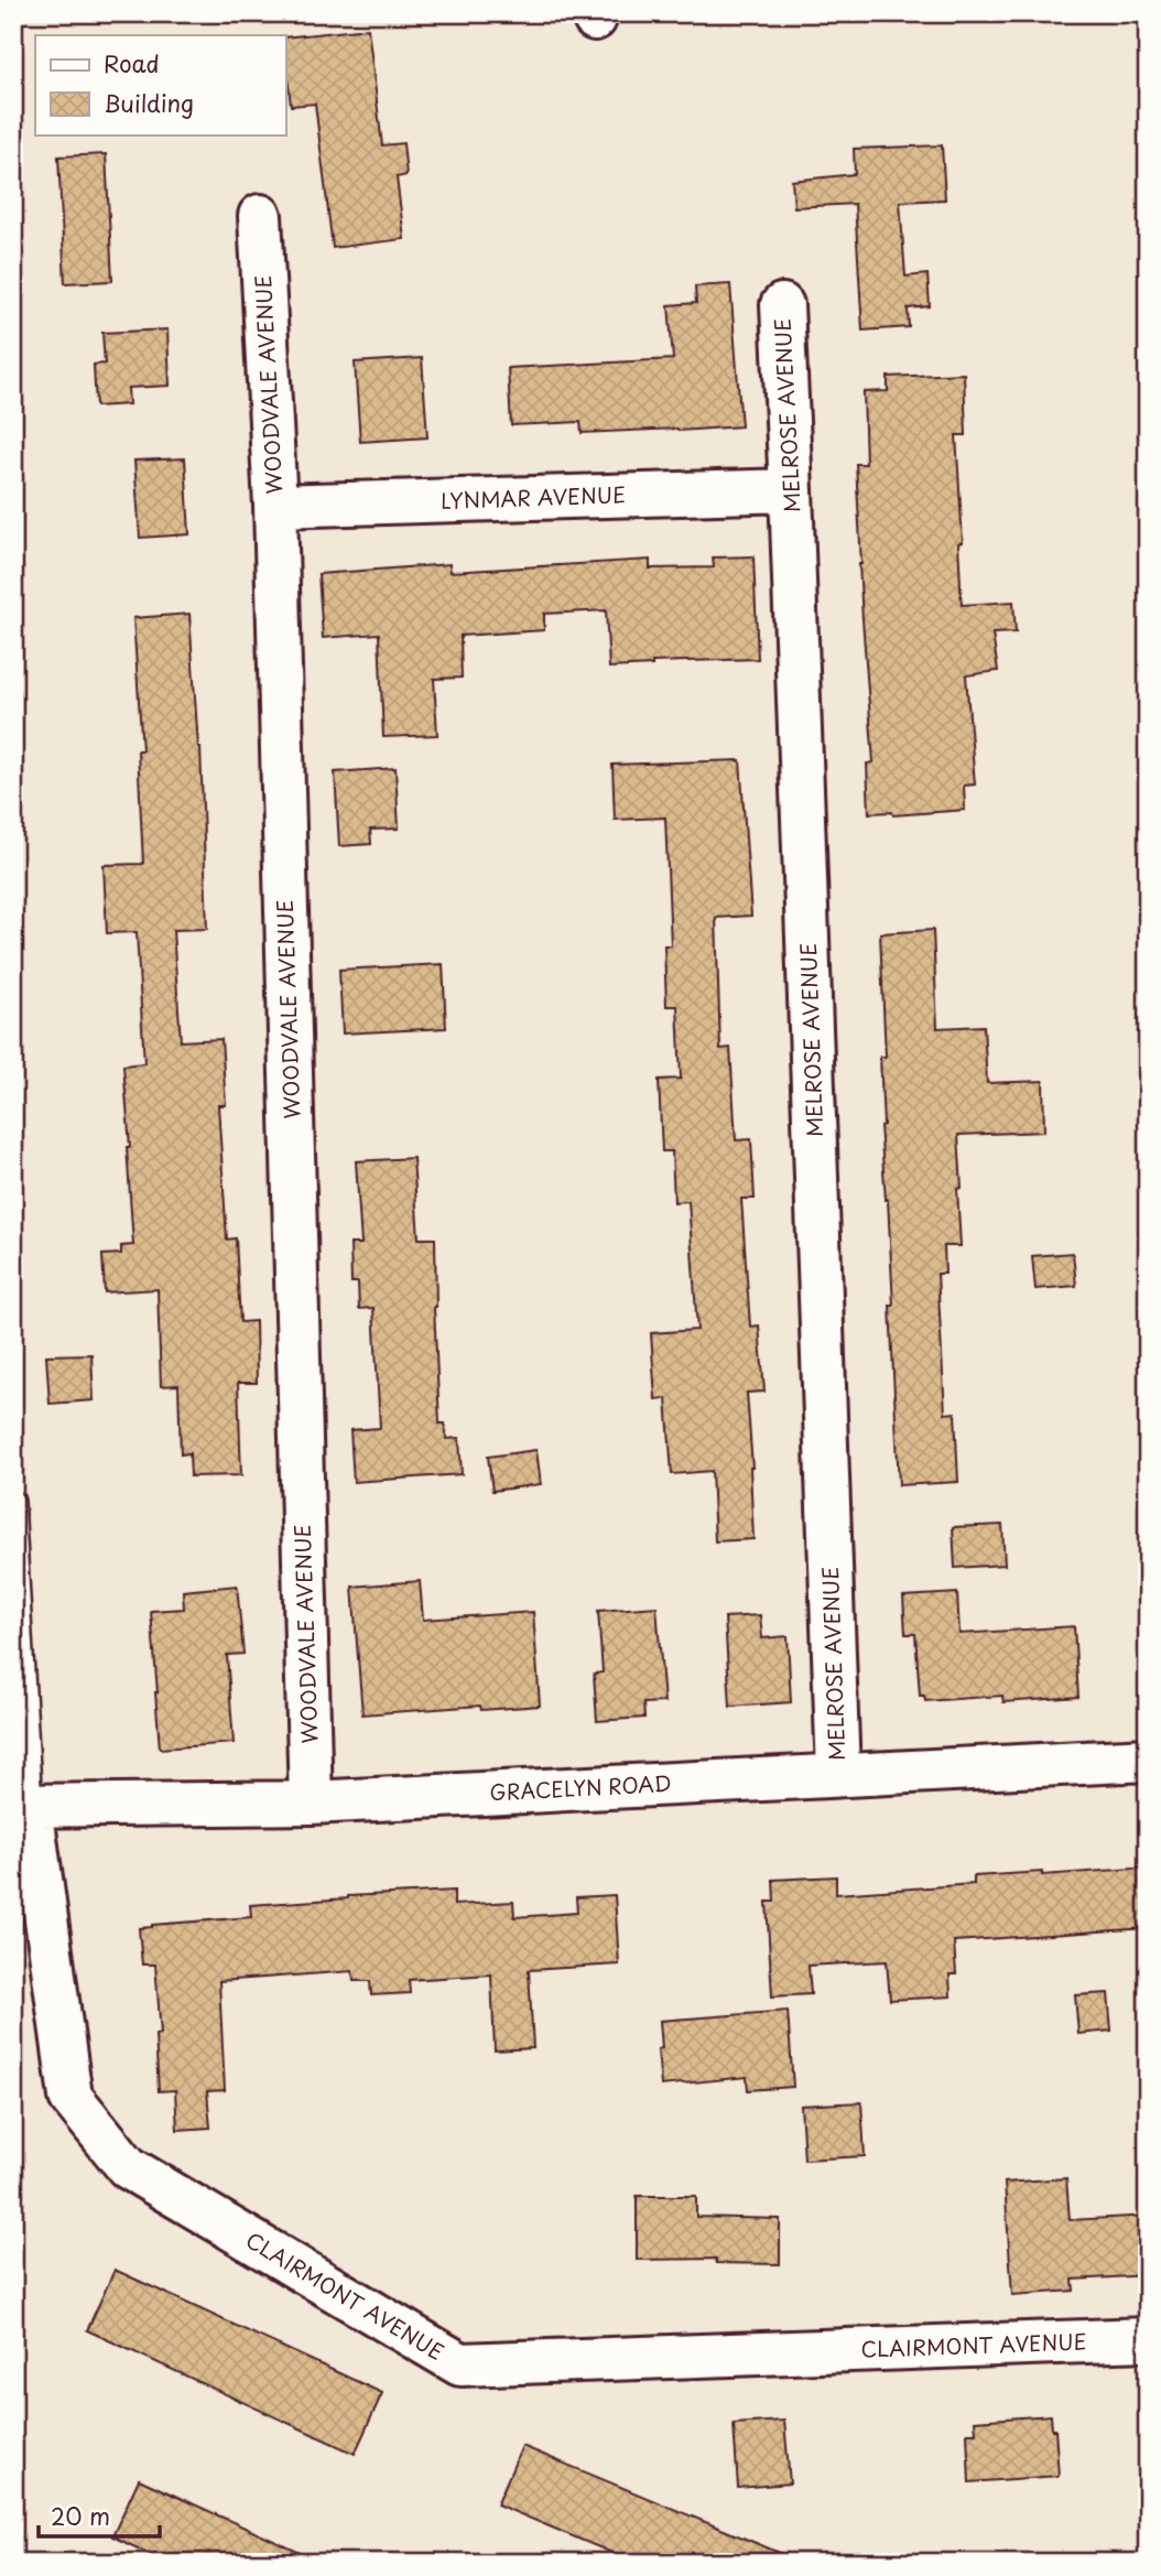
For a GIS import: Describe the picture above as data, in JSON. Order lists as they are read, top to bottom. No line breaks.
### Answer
{"streets":{"street":["WOODVALE AVENUE","MELROSE AVENUE","LYNMAR AVENUE","GRACELYN ROAD","CLAIRMONT AVENUE"]},"crossings":[["WOODVALE AVENUE","LYNMAR AVENUE"],["WOODVALE AVENUE","GRACELYN ROAD"],["MELROSE AVENUE","LYNMAR AVENUE"],["MELROSE AVENUE","GRACELYN ROAD"],["GRACELYN ROAD","CLAIRMONT AVENUE"]],"legend":["Road","Building"],"scale_bar":"20 m"}
